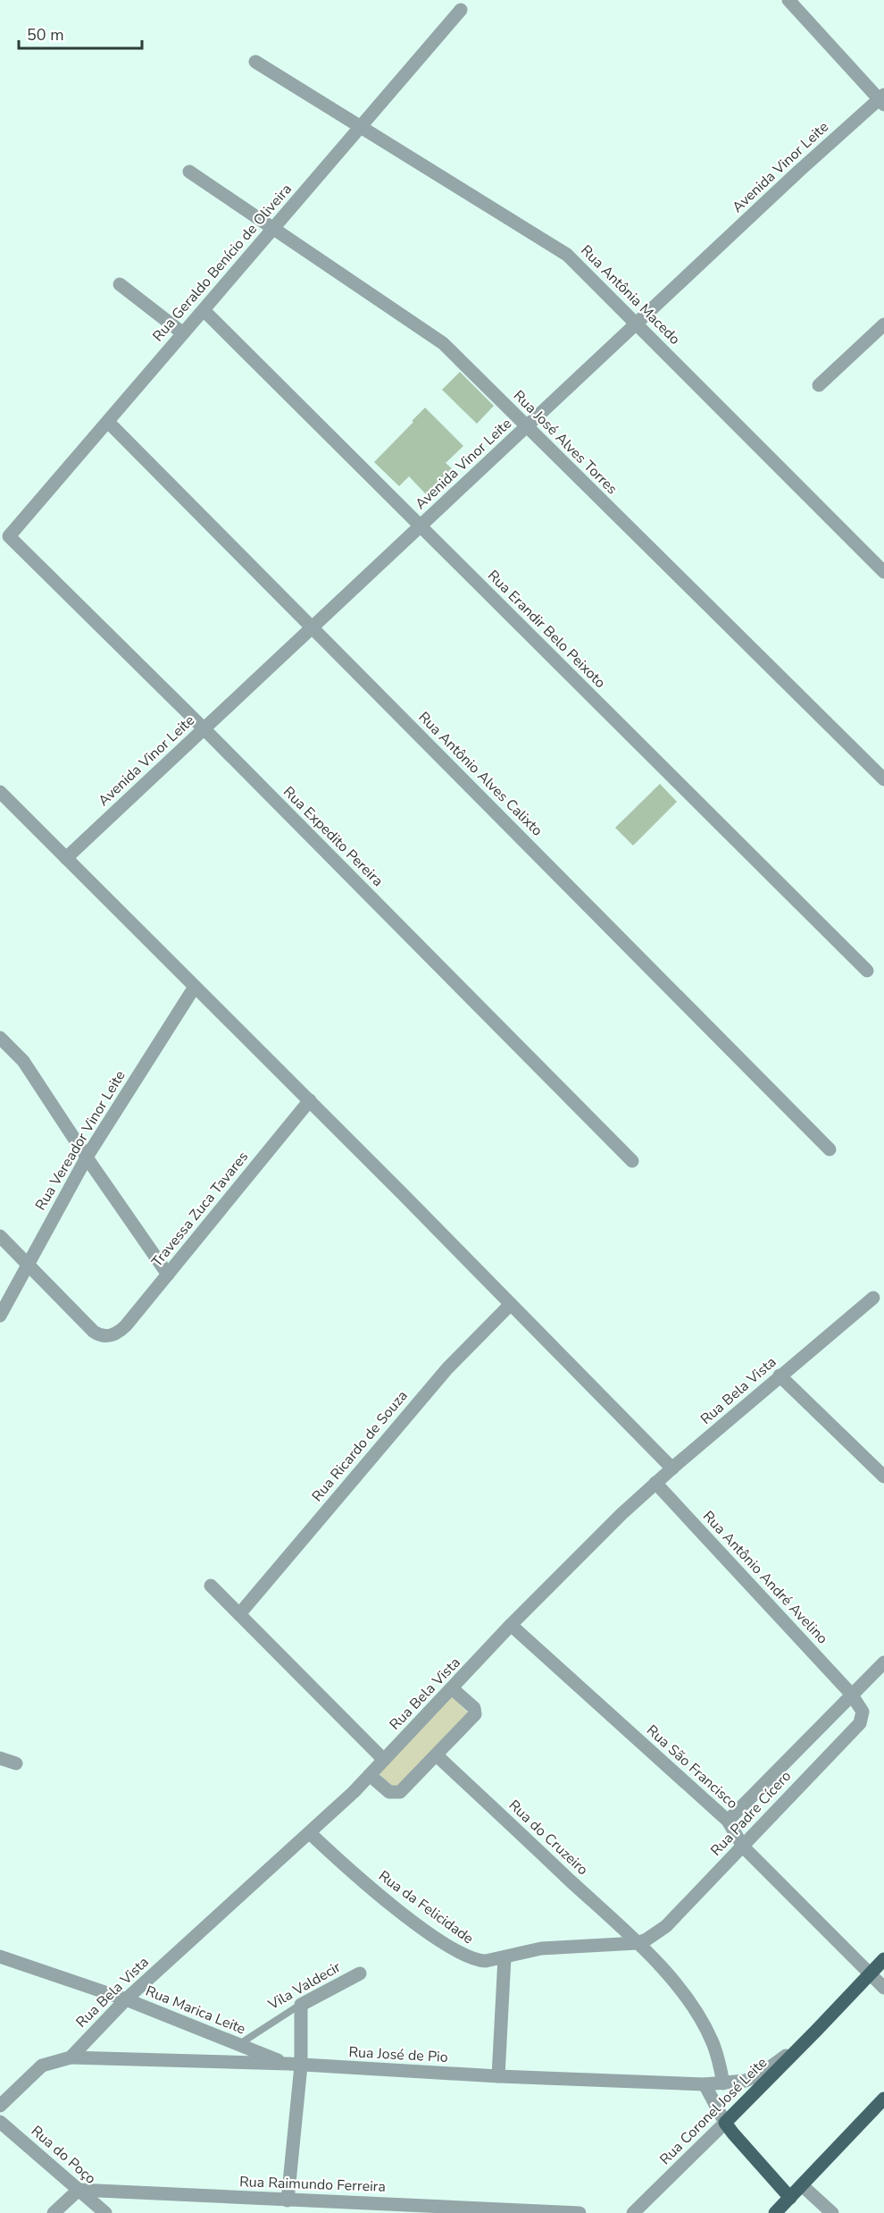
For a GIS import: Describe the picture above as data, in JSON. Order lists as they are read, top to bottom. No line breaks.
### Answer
{"streets":{"main road":["Rua Coronel José Leite"],"street":["Avenida Vinor Leite","Rua Geraldo Benício de Oliveira","Rua Antônia Macedo","Rua José Alves Torres","Rua Erandir Belo Peixoto","Rua Antônio Alves Calixto","Rua Expedito Pereira","Rua Vereador Vinor Leite","Travessa Zuca Tavares","Rua Bela Vista","Rua Ricardo de Souza","Rua Antônio André Avelino","Rua São Francisco","Rua Padre Cícero","Rua do Cruzeiro","Rua da Felicidade","Vila Valdecir","Rua Marica Leite","Rua José de Pio","Rua do Poço","Rua Raimundo Ferreira"]},"crossings":[["Avenida Vinor Leite","Rua Antônia Macedo"],["Avenida Vinor Leite","Rua José Alves Torres"],["Avenida Vinor Leite","Rua Erandir Belo Peixoto"],["Avenida Vinor Leite","Rua Antônio Alves Calixto"],["Avenida Vinor Leite","Rua Expedito Pereira"],["Rua Geraldo Benício de Oliveira","Rua Antônia Macedo"],["Rua Geraldo Benício de Oliveira","Rua José Alves Torres"],["Rua Geraldo Benício de Oliveira","Rua Erandir Belo Peixoto"],["Rua Geraldo Benício de Oliveira","Rua Antônio Alves Calixto"],["Rua Geraldo Benício de Oliveira","Rua Expedito Pereira"],["Rua Vereador Vinor Leite","Travessa Zuca Tavares"],["Rua Bela Vista","Rua Antônio André Avelino"],["Rua Bela Vista","Rua São Francisco"],["Rua Bela Vista","Rua da Felicidade"],["Rua Bela Vista","Rua Marica Leite"],["Rua Bela Vista","Rua José de Pio"],["Rua Antônio André Avelino","Rua Padre Cícero"],["Rua São Francisco","Rua Padre Cícero"],["Rua São Francisco","Rua Coronel José Leite"],["Rua Padre Cícero","Rua do Cruzeiro"],["Rua Padre Cícero","Rua da Felicidade"],["Rua do Cruzeiro","Rua da Felicidade"],["Rua do Cruzeiro","Rua José de Pio"],["Rua do Cruzeiro","Rua Coronel José Leite"],["Vila Valdecir","Rua Marica Leite"],["Rua Marica Leite","Rua José de Pio"],["Rua José de Pio","Rua Coronel José Leite"],["Rua do Poço","Rua Raimundo Ferreira"]],"scale_bar":"50 m"}
